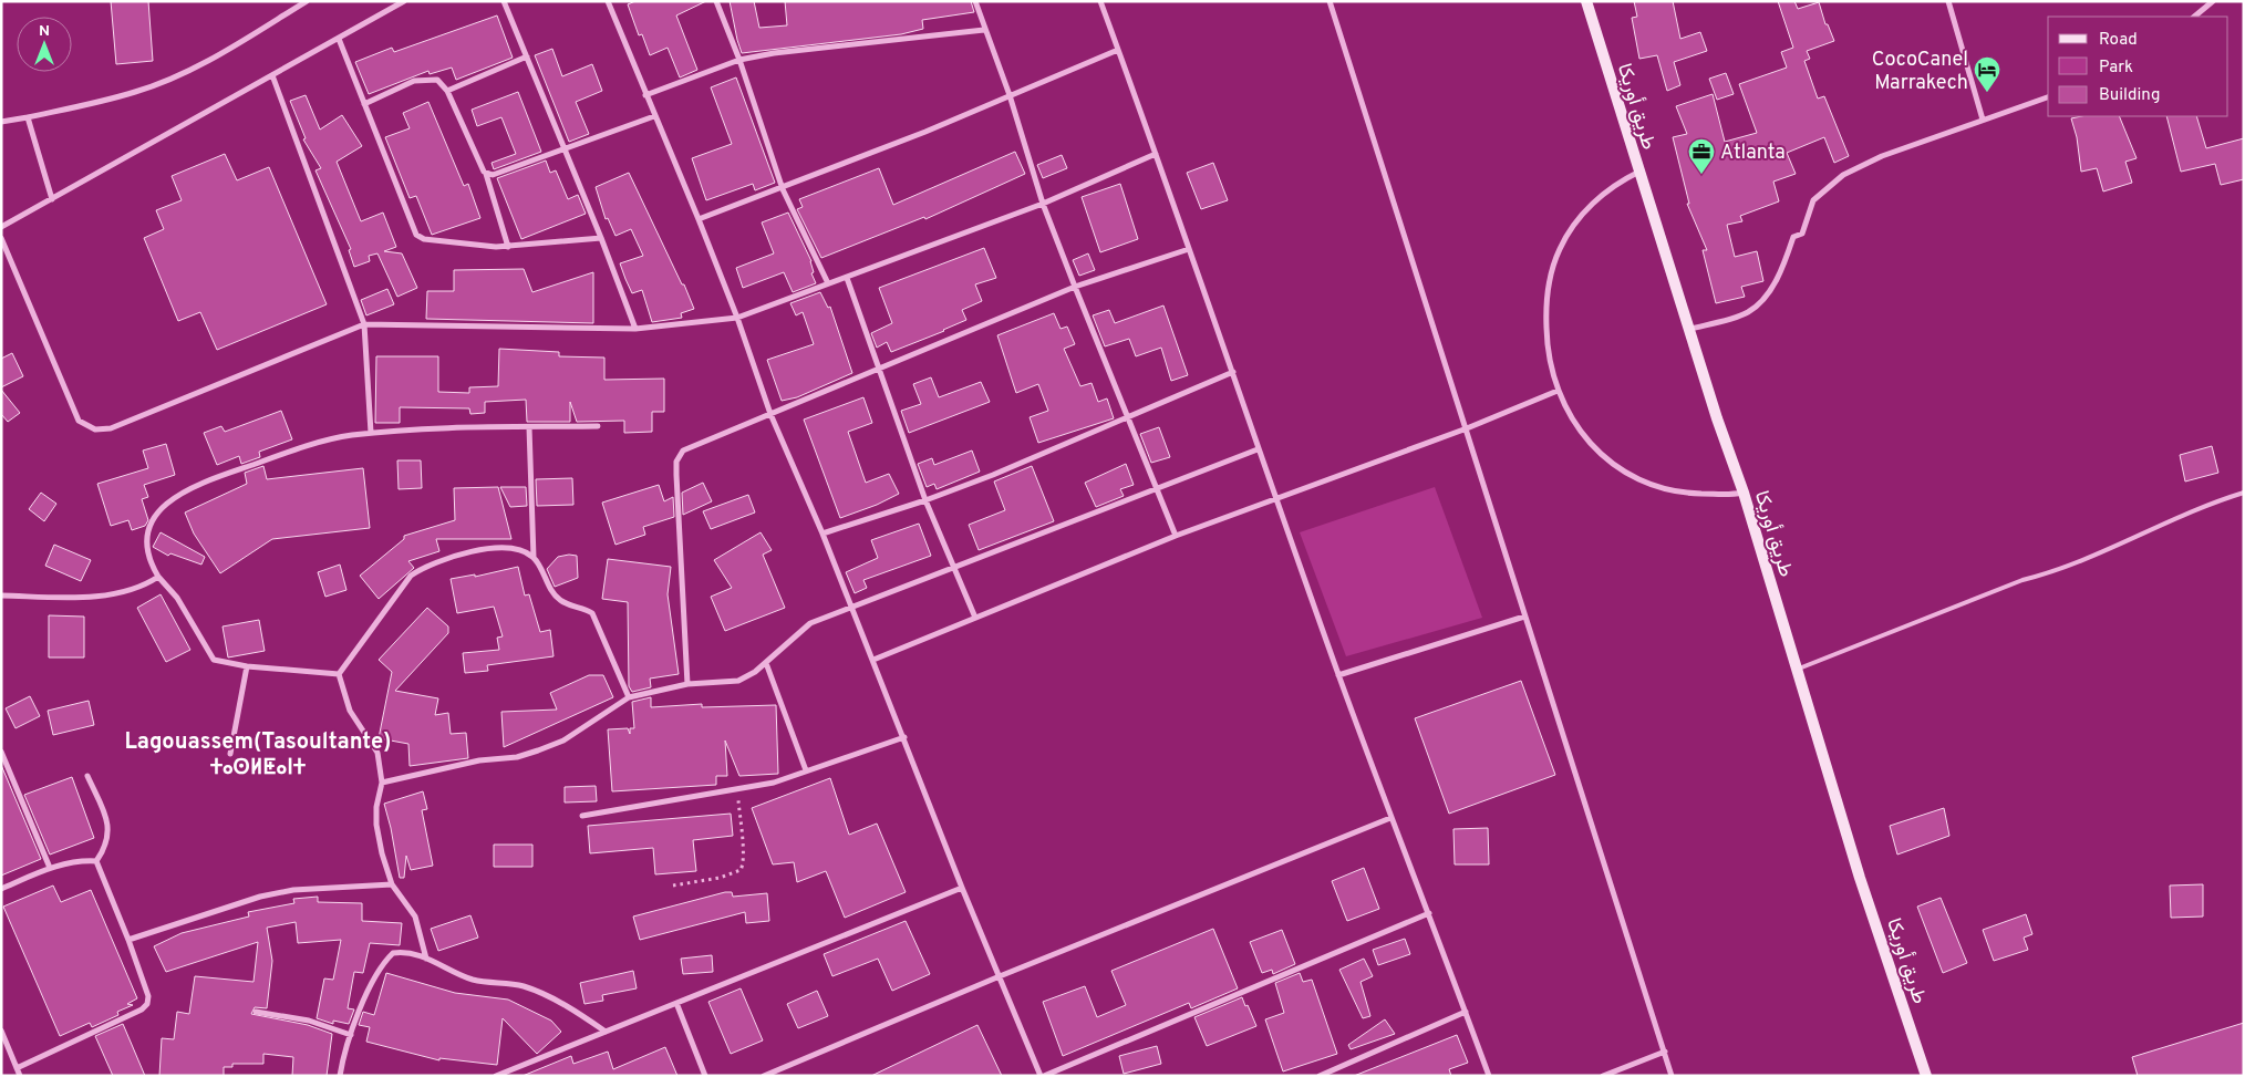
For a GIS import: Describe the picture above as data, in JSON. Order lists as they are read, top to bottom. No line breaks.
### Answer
{"streets":{"street":["طريق أوريكا"]},"districts":["Lagouassem(Tasoultante) ⵜⴰⵙⵍⵟⴰⵏⵜ"],"places":{"hotel":["CocoCanel Marrakech"],"office":["Atlanta"]},"legend":["Road","Park","Building"],"north":"top"}
